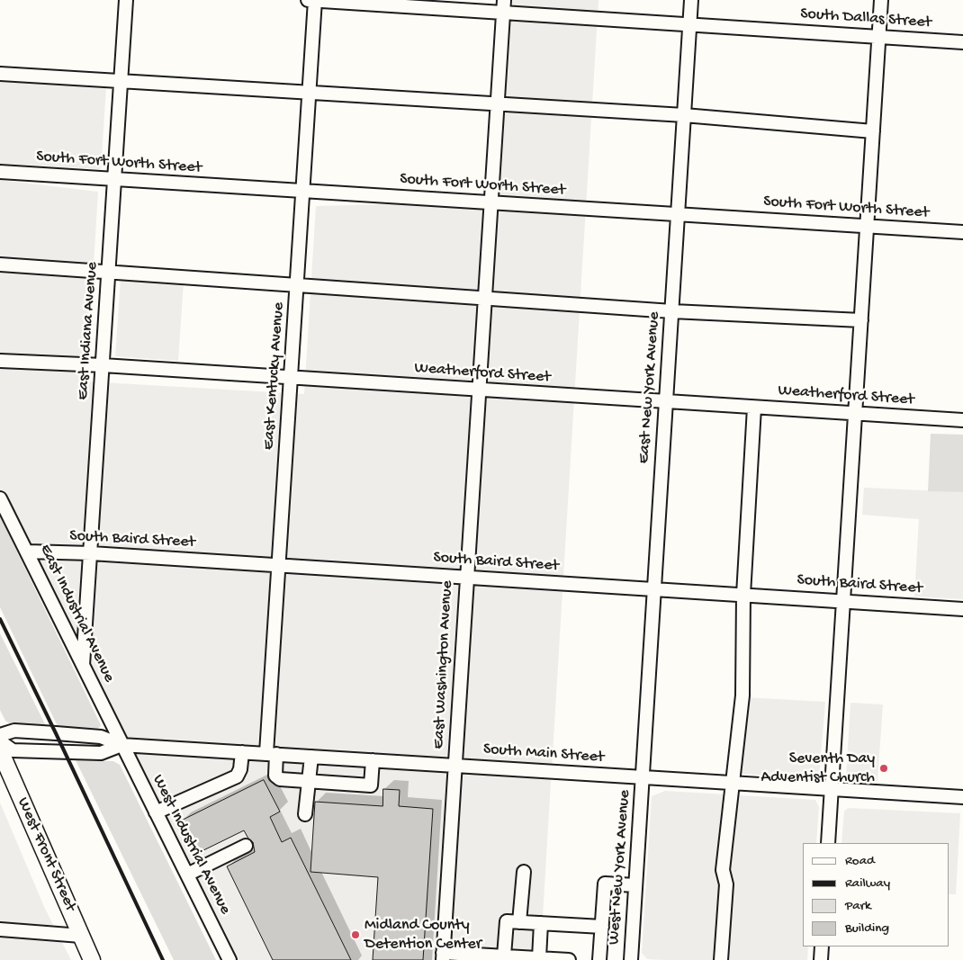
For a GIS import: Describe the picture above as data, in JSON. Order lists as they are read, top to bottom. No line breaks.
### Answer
{"streets":{"main road":["West Front Street"],"street":["South Dallas Street","South Fort Worth Street","East Indiana Avenue","Weatherford Street","East Kentucky Avenue","East New York Avenue","South Baird Street","East Industrial Avenue","East Washington Avenue","South Main Street","West Industrial Avenue","West New York Avenue"]},"crossings":[["South Dallas Street","East Kentucky Avenue"],["South Dallas Street","East New York Avenue"],["South Dallas Street","East Washington Avenue"],["South Fort Worth Street","East Indiana Avenue"],["South Fort Worth Street","East Kentucky Avenue"],["South Fort Worth Street","East New York Avenue"],["South Fort Worth Street","East Washington Avenue"],["East Indiana Avenue","Weatherford Street"],["East Indiana Avenue","South Baird Street"],["East Indiana Avenue","East Industrial Avenue"],["Weatherford Street","East Kentucky Avenue"],["Weatherford Street","East New York Avenue"],["Weatherford Street","East Washington Avenue"],["East Kentucky Avenue","South Baird Street"],["East Kentucky Avenue","South Main Street"],["East New York Avenue","South Baird Street"],["East New York Avenue","South Main Street"],["East New York Avenue","West New York Avenue"],["South Baird Street","East Industrial Avenue"],["South Baird Street","East Washington Avenue"],["East Industrial Avenue","South Main Street"],["East Industrial Avenue","West Industrial Avenue"],["East Washington Avenue","South Main Street"],["South Main Street","West Industrial Avenue"],["South Main Street","West New York Avenue"]],"places":["Seventh Day Adventist Church","Midland County Detention Center"],"legend":["Road","Railway","Park","Building"]}
